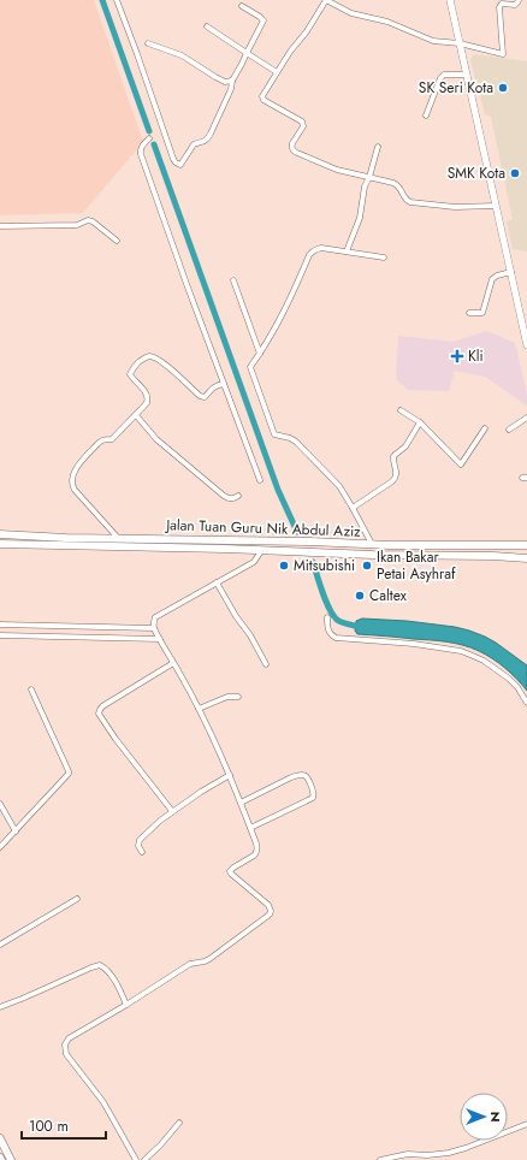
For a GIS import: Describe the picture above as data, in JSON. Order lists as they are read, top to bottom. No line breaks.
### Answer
{"streets":{"main road":["Jalan Tuan Guru Nik Abdul Aziz"]},"places":{"other":["SK Seri Kota","SMK Kota","Mitsubishi","Ikan Bakar Petai Asyhraf","Caltex"],"health":["Kli"]},"scale_bar":"100 m","north":"right"}
